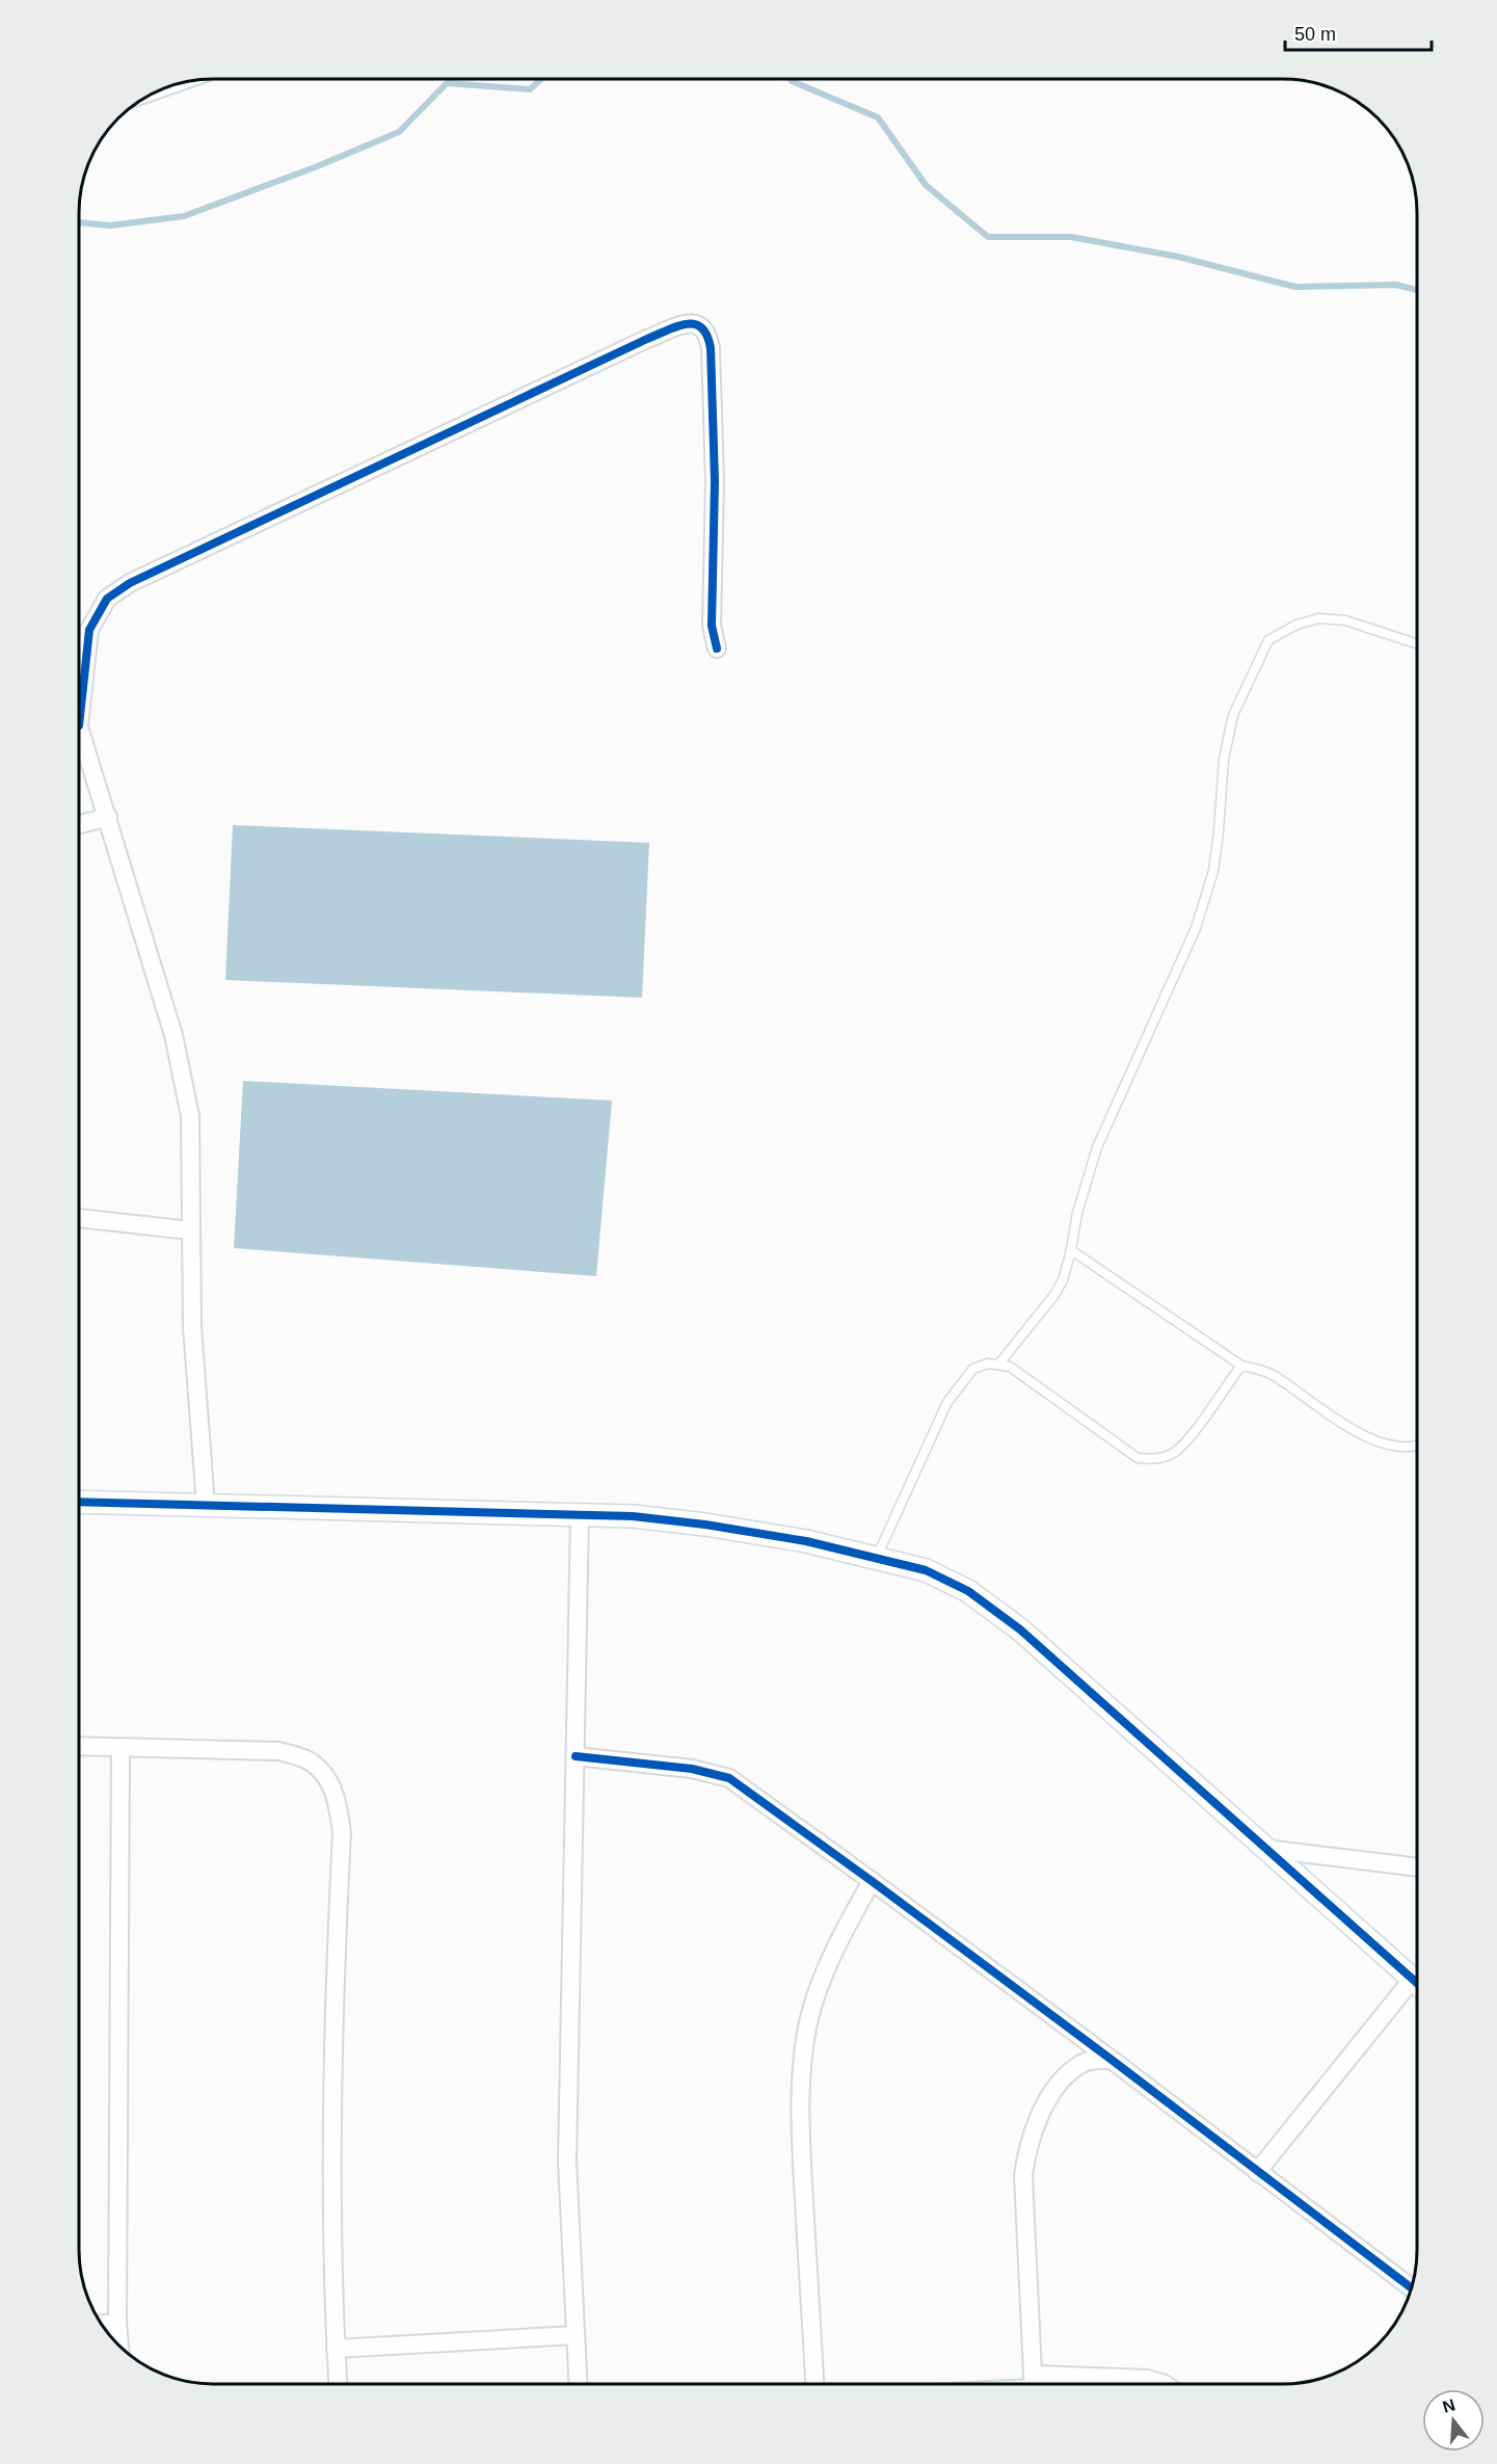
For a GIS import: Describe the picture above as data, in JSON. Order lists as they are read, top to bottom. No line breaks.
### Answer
{"scale_bar":"50 m","north":"top"}
